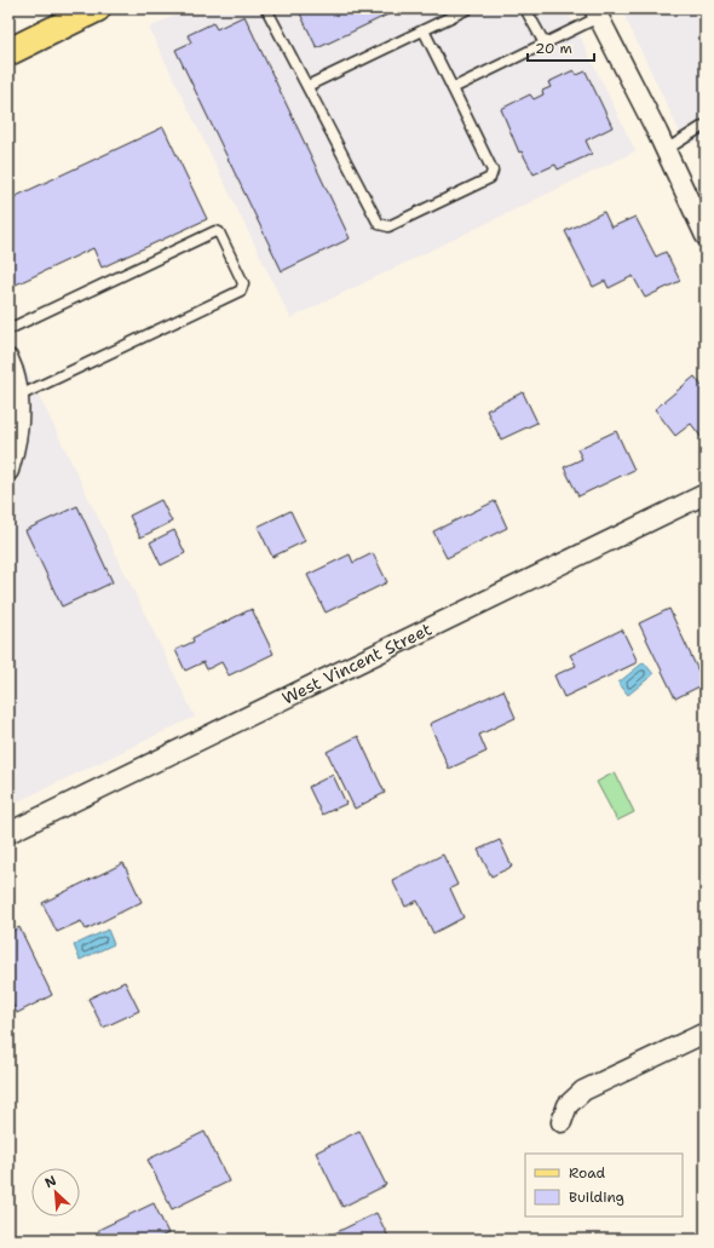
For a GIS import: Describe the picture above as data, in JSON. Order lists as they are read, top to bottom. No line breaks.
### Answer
{"streets":{"street":["West Vincent Street"]},"legend":["Road","Building"],"scale_bar":"20 m","north":"top left"}
